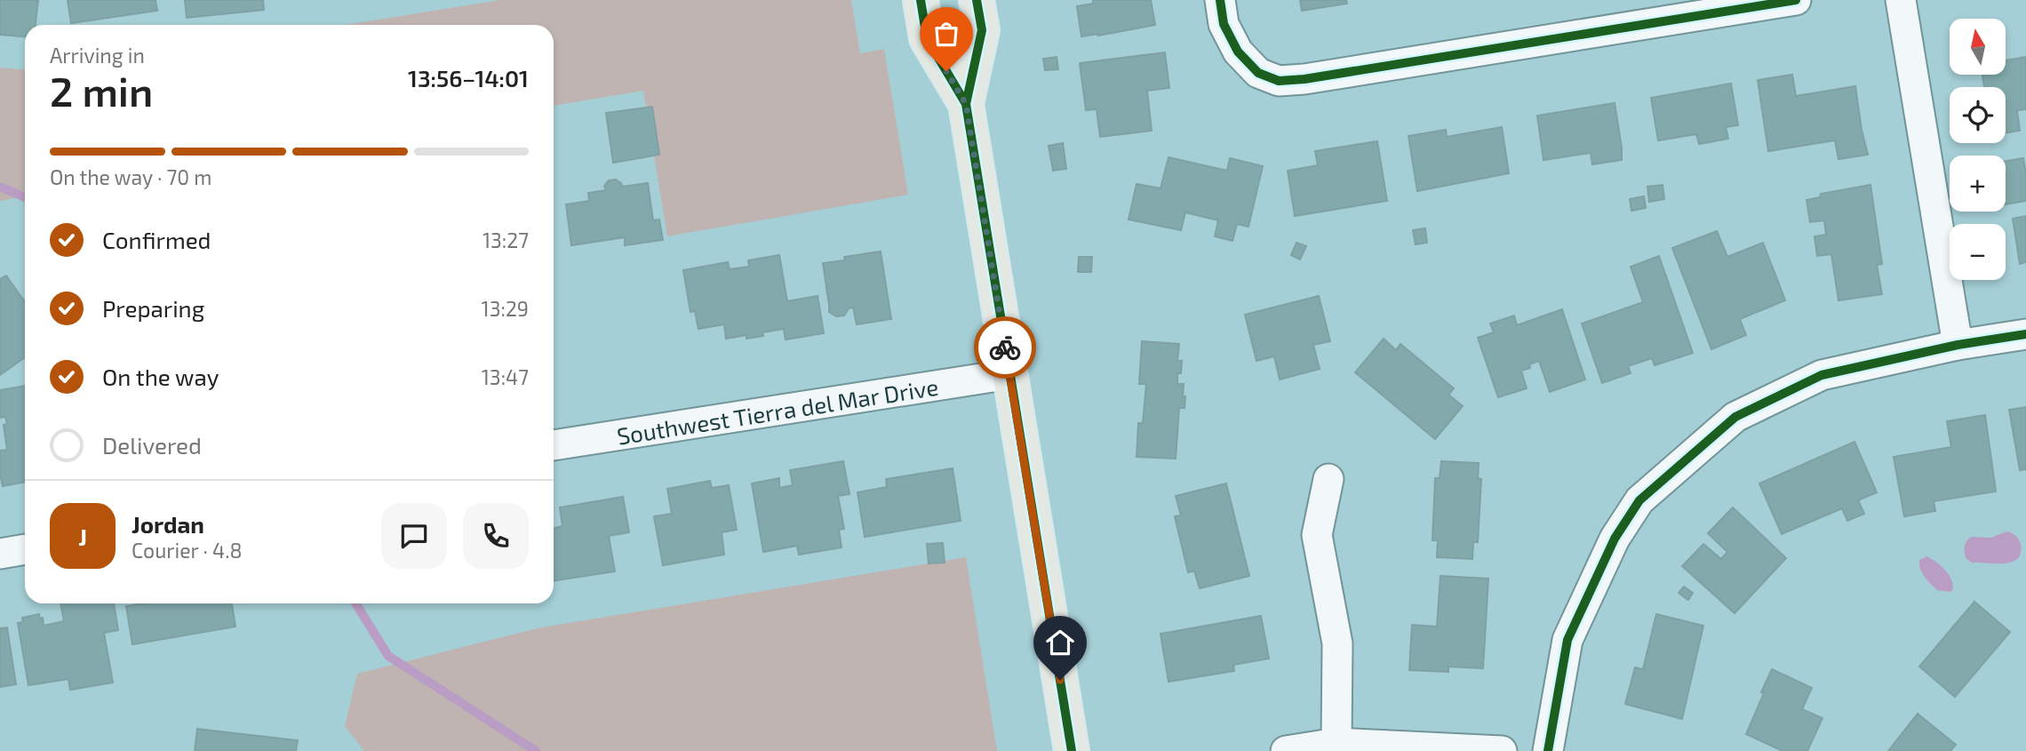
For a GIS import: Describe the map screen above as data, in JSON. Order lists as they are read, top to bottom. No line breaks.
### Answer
{"streets":{"street":["Southwest Tierra del Mar Drive"]},"north":"top","page":{"map_buttons":["+","−"],"heading":["2 min","Arriving in","13:56–14:01"],"panel":["Jordan","Courier · 4.8"],"bar":"On the way · 70 m","list":[["Confirmed","13:27"],["Preparing","13:29"],["On the way","13:47"],"Delivered"],"round":"J"}}
